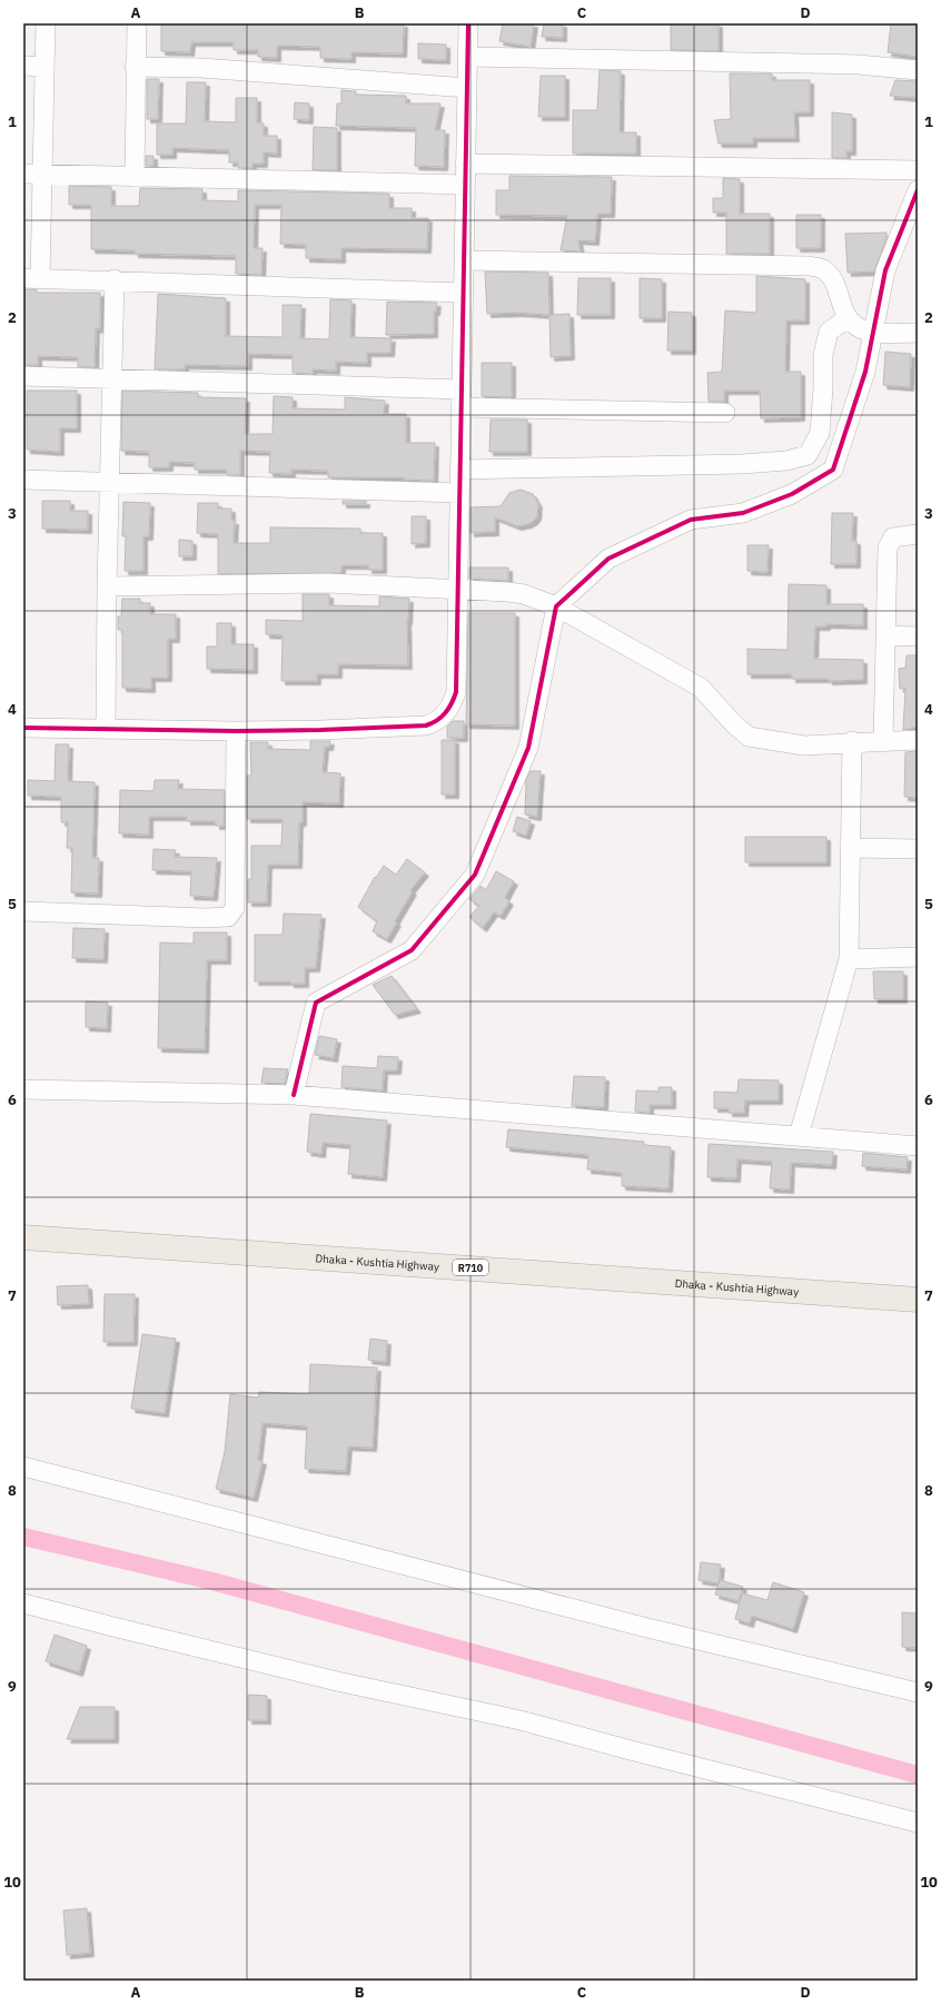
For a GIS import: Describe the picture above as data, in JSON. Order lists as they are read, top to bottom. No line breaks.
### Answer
{"streets":{"main road":["Dhaka - Kushtia Highway","R710"]},"grid":{"columns":["A","B","C","D"],"rows":["1","2","3","4","5","6","7","8","9","10"]}}
